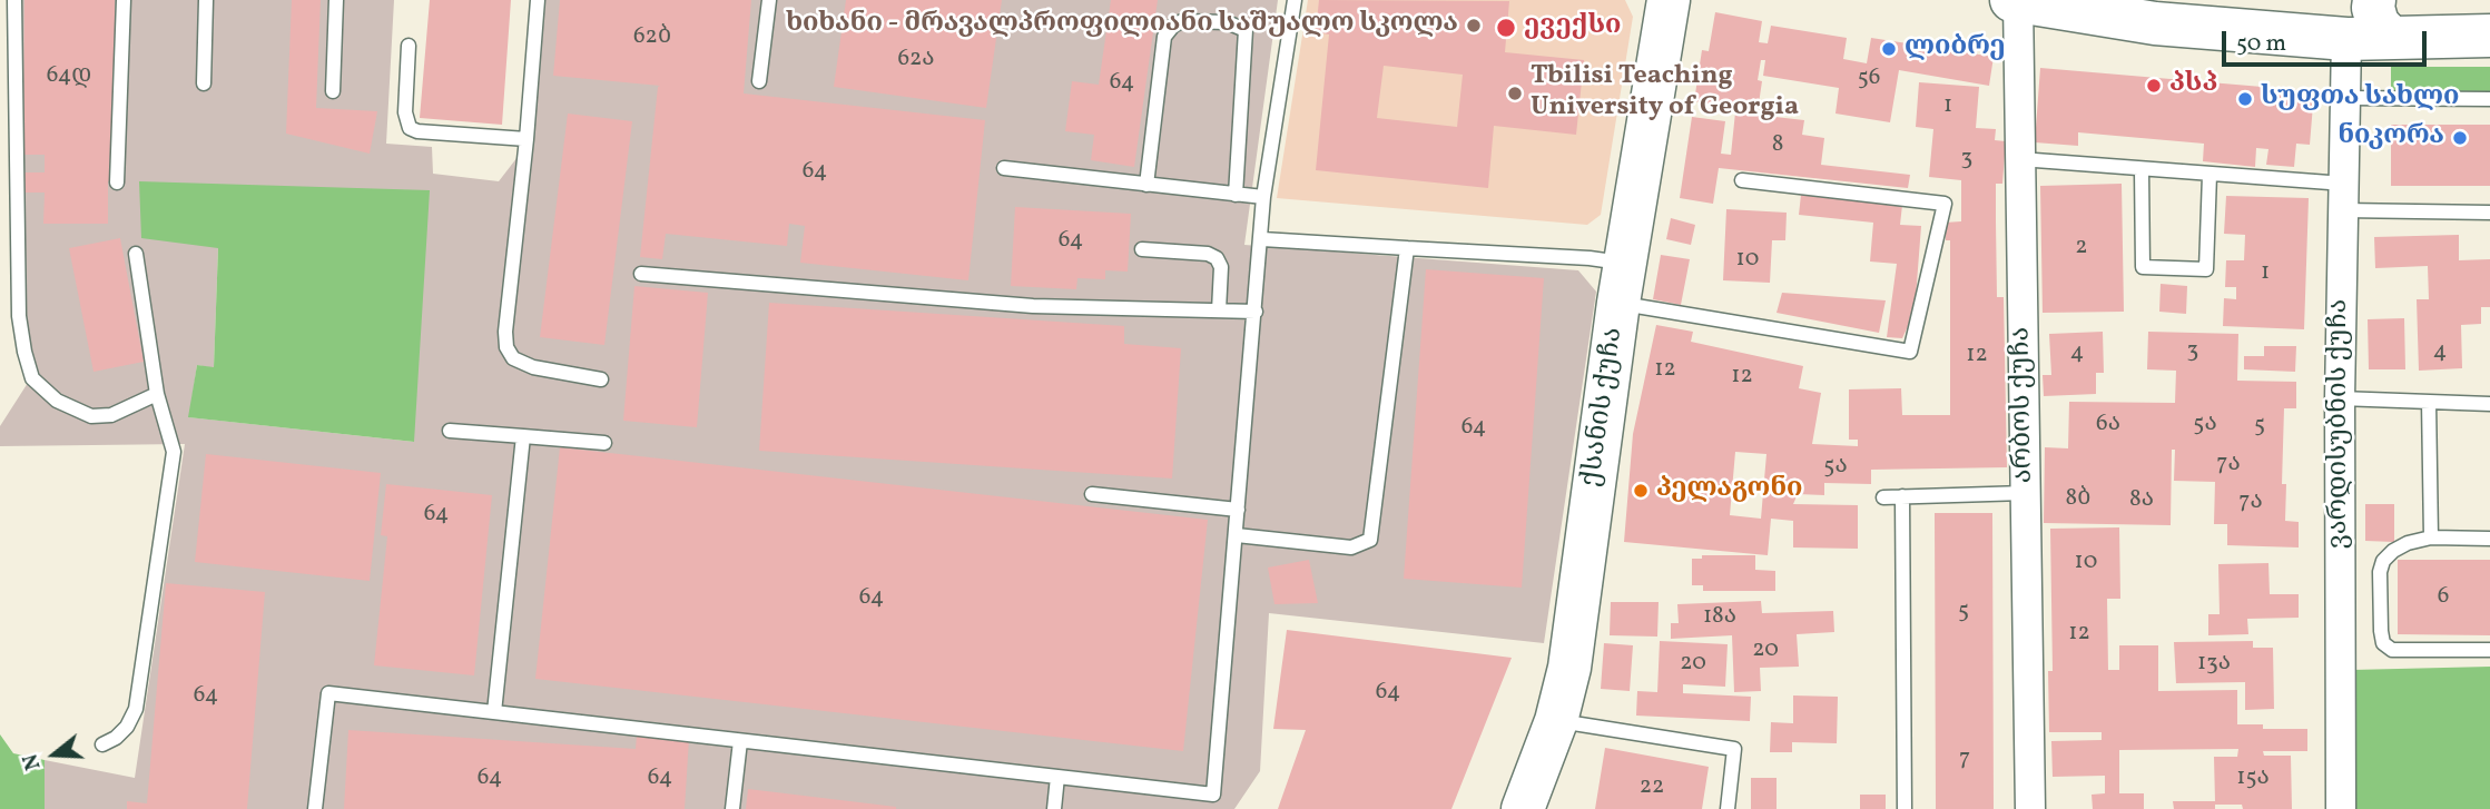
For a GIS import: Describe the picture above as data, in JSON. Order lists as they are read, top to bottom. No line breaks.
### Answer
{"streets":{"main road":["ქსანის ქუჩა"],"street":["არბოს ქუჩა","ვარდისუბნის ქუჩა"]},"places":["ხიხანი - მრავალპროფილიანი საშუალო სკოლა","ევექსი","ლიბრე","პსპ","Tbilisi Teaching University of Georgia","სუფთა სახლი","ნიკორა","პელაგონი"],"house_numbers":["62ბ","62ა","64დ","56","64","1","8","3","64","64","2","10","1","3","4","4","12","12","12","6ა","5ა","5","64","7ა","5ა","8ბ","8ა","7ა","64","10","6","64","5","18ა","12","20","20","13ა","64","64","7","64","64","15ა","22"],"scale_bar":"50 m","north":"left"}
